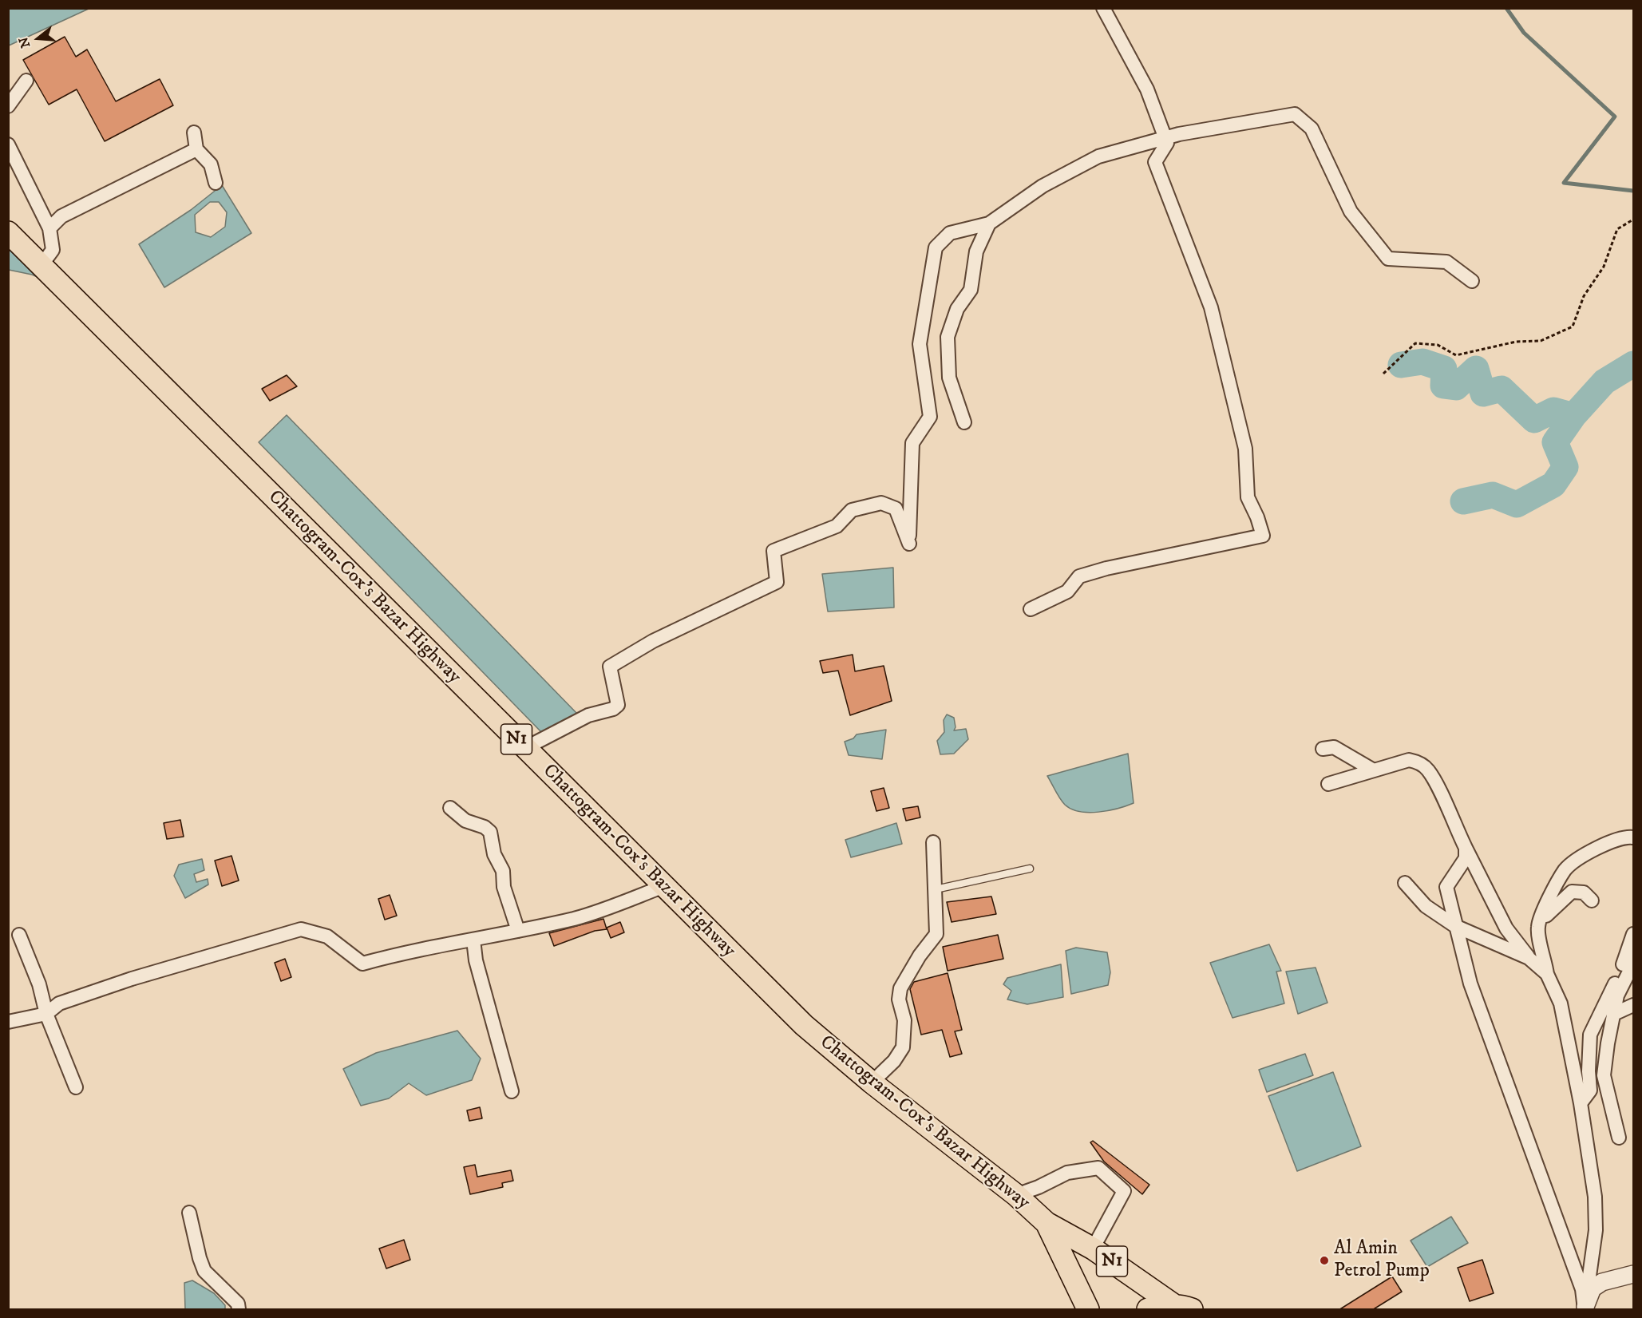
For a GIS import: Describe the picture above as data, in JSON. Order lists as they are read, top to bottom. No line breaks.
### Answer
{"streets":{"highway":["Chattogram-Cox's Bazar Highway","N1"]},"places":["Al Amin Petrol Pump"],"north":"left"}
